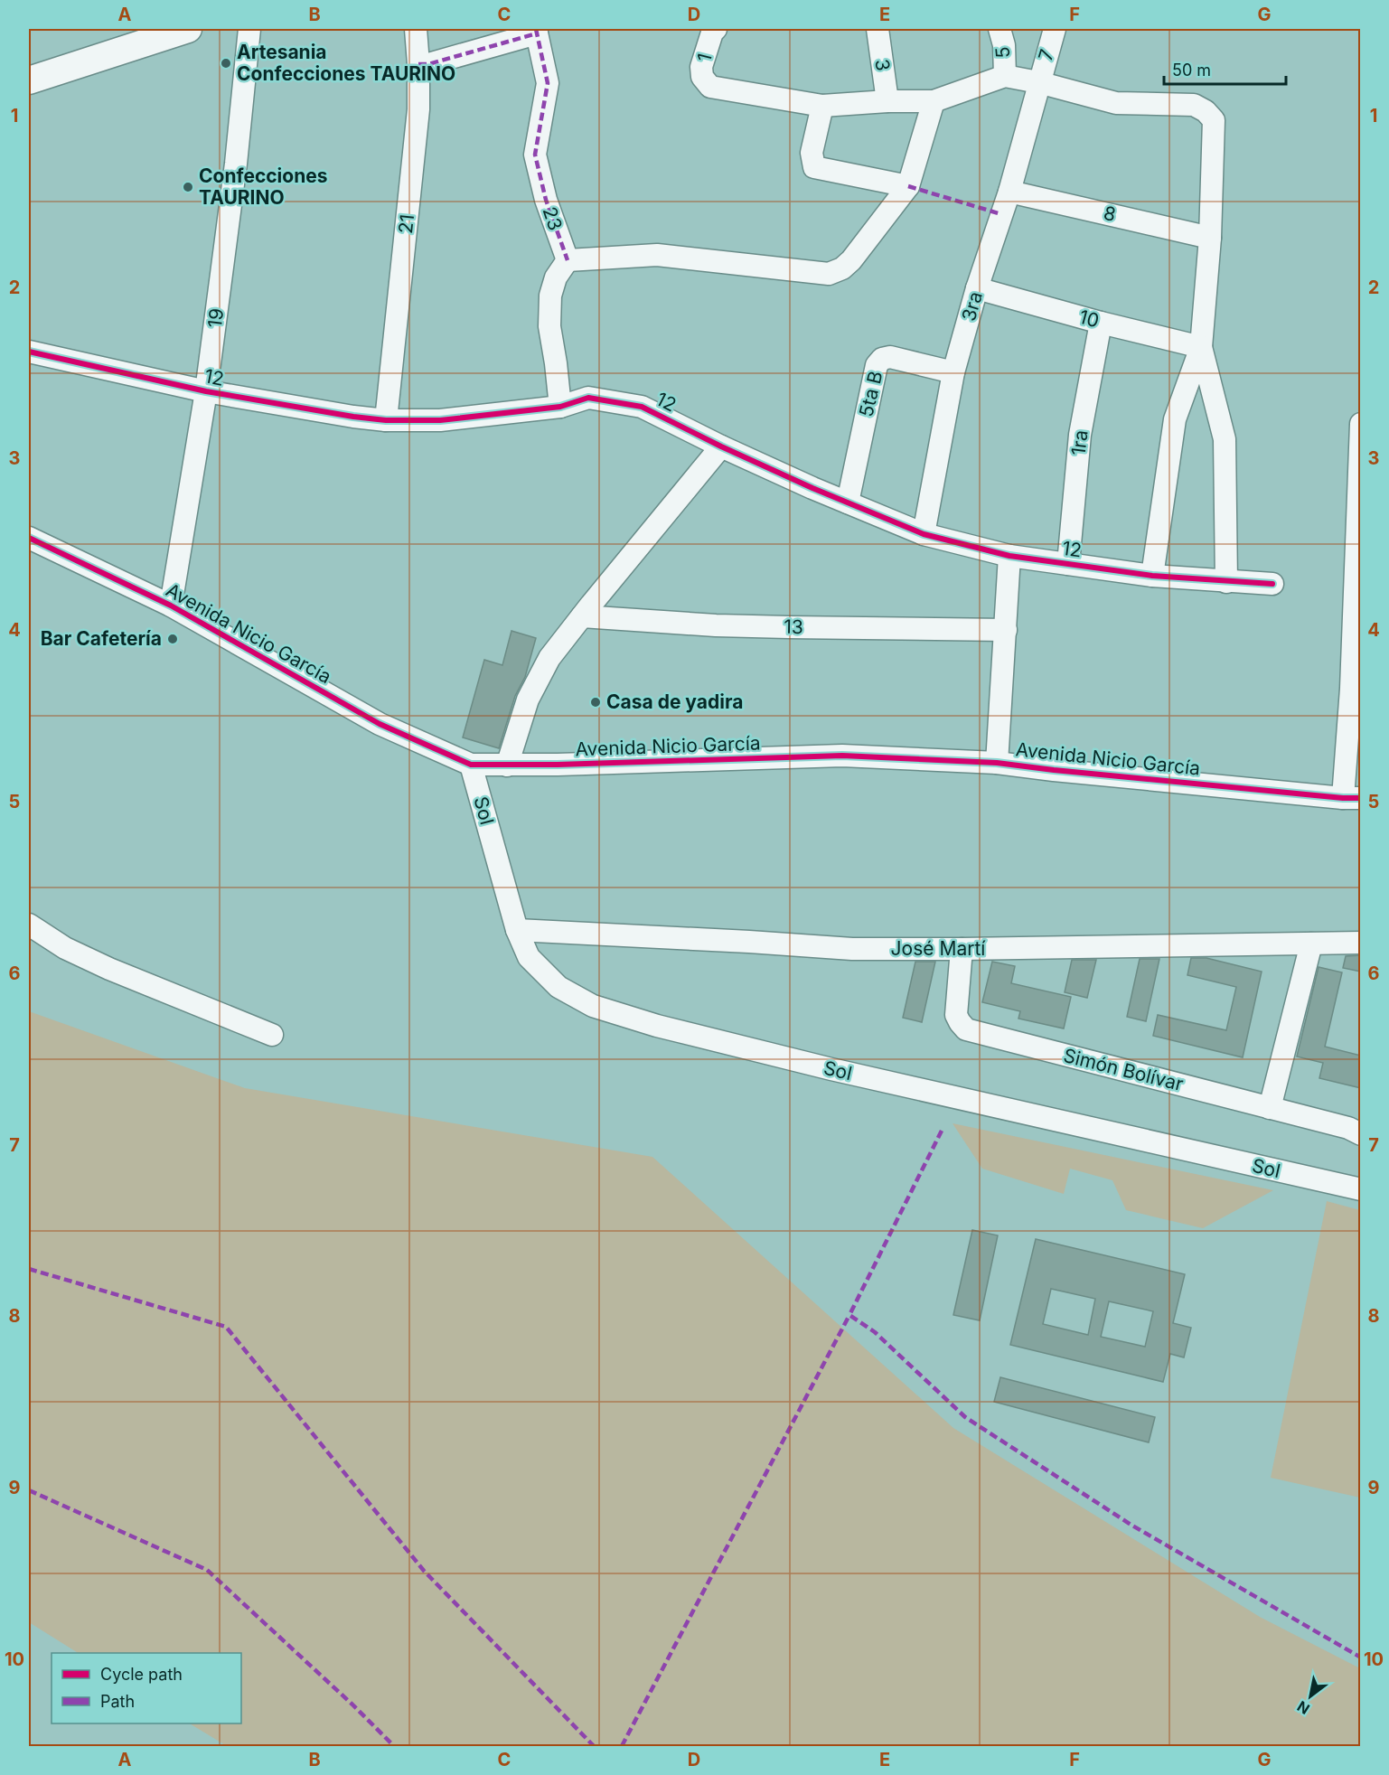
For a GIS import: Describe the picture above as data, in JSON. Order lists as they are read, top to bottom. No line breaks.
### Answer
{"streets":{"street":["5","7","1","3","8","23","21","3ra","19","10","12","5ta B","1ra","13","Avenida Nicio García","Sol","José Martí","Simón Bolívar"]},"crossings":[["7","3ra"],["8","3ra"],["21","12"],["3ra","10"],["3ra","12"],["3ra","5ta B"],["19","12"],["19","Avenida Nicio García"],["10","1ra"],["12","5ta B"],["12","1ra"],["Avenida Nicio García","Sol"],["Sol","José Martí"],["José Martí","Simón Bolívar"]],"places":["Artesania Confecciones TAURINO","Confecciones TAURINO","Bar Cafetería","Casa de yadira"],"legend":["Cycle path","Path"],"scale_bar":"50 m","north":"bottom left","grid":{"columns":["A","B","C","D","E","F","G"],"rows":["1","2","3","4","5","6","7","8","9","10"]}}
